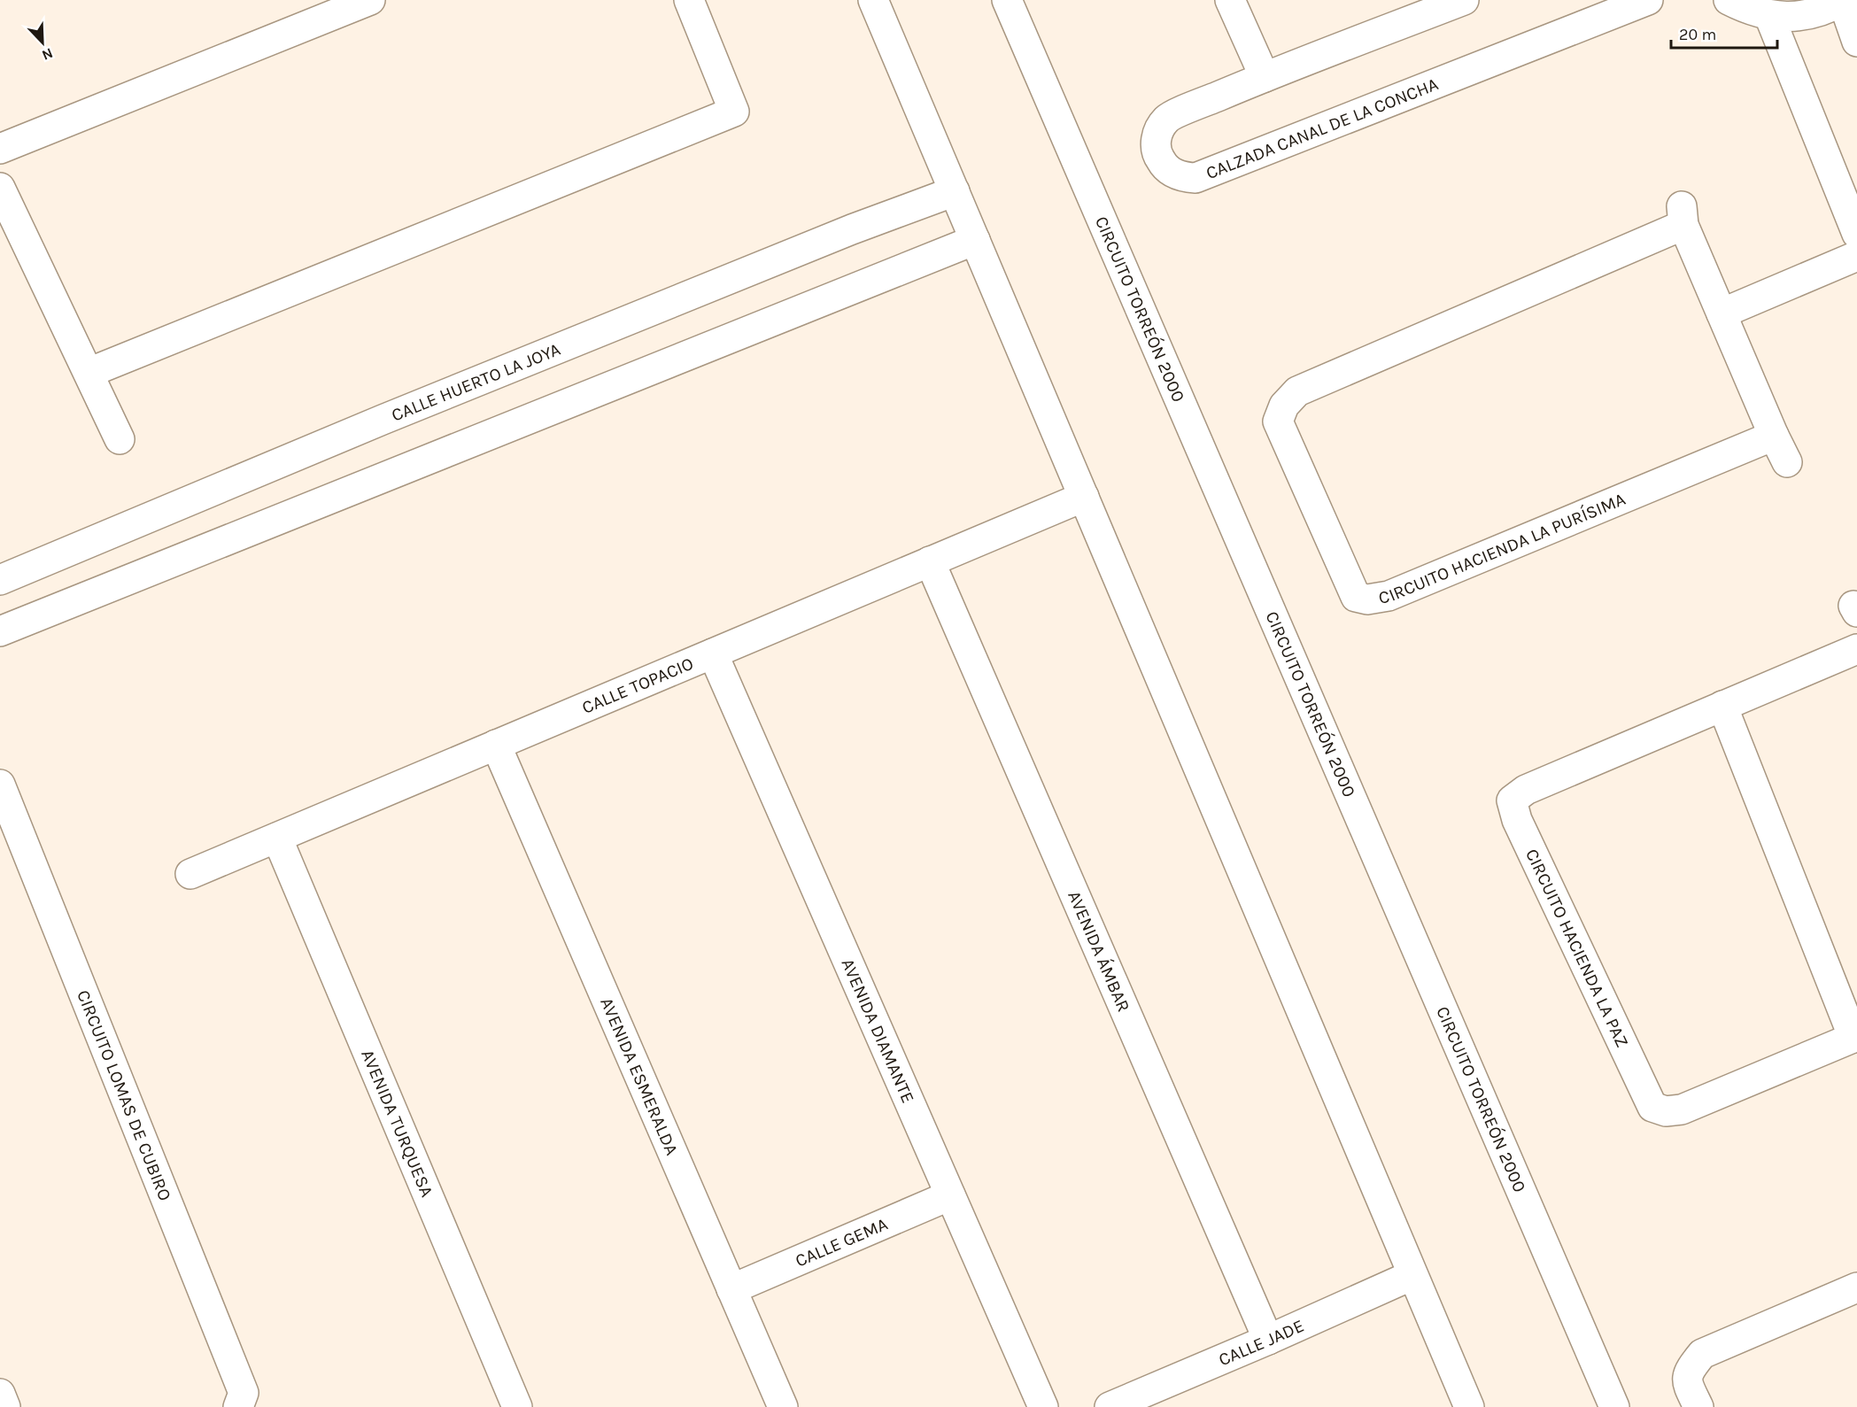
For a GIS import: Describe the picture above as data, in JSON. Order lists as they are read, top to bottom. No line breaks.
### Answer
{"streets":{"street":["CALZADA CANAL DE LA CONCHA","CIRCUITO TORREÓN 2000","CALLE HUERTO LA JOYA","CIRCUITO HACIENDA LA PURÍSIMA","CALLE TOPACIO","CIRCUITO HACIENDA LA PAZ","AVENIDA ÁMBAR","AVENIDA DIAMANTE","AVENIDA ESMERALDA","CIRCUITO LOMAS DE CUBIRO","AVENIDA TURQUESA","CALLE GEMA","CALLE JADE"]},"crossings":[["CALLE TOPACIO","AVENIDA ÁMBAR"],["CALLE TOPACIO","AVENIDA DIAMANTE"],["CALLE TOPACIO","AVENIDA ESMERALDA"],["CALLE TOPACIO","AVENIDA TURQUESA"],["AVENIDA ÁMBAR","CALLE JADE"],["AVENIDA DIAMANTE","CALLE GEMA"],["AVENIDA ESMERALDA","CALLE GEMA"]],"scale_bar":"20 m","north":"bottom right"}
